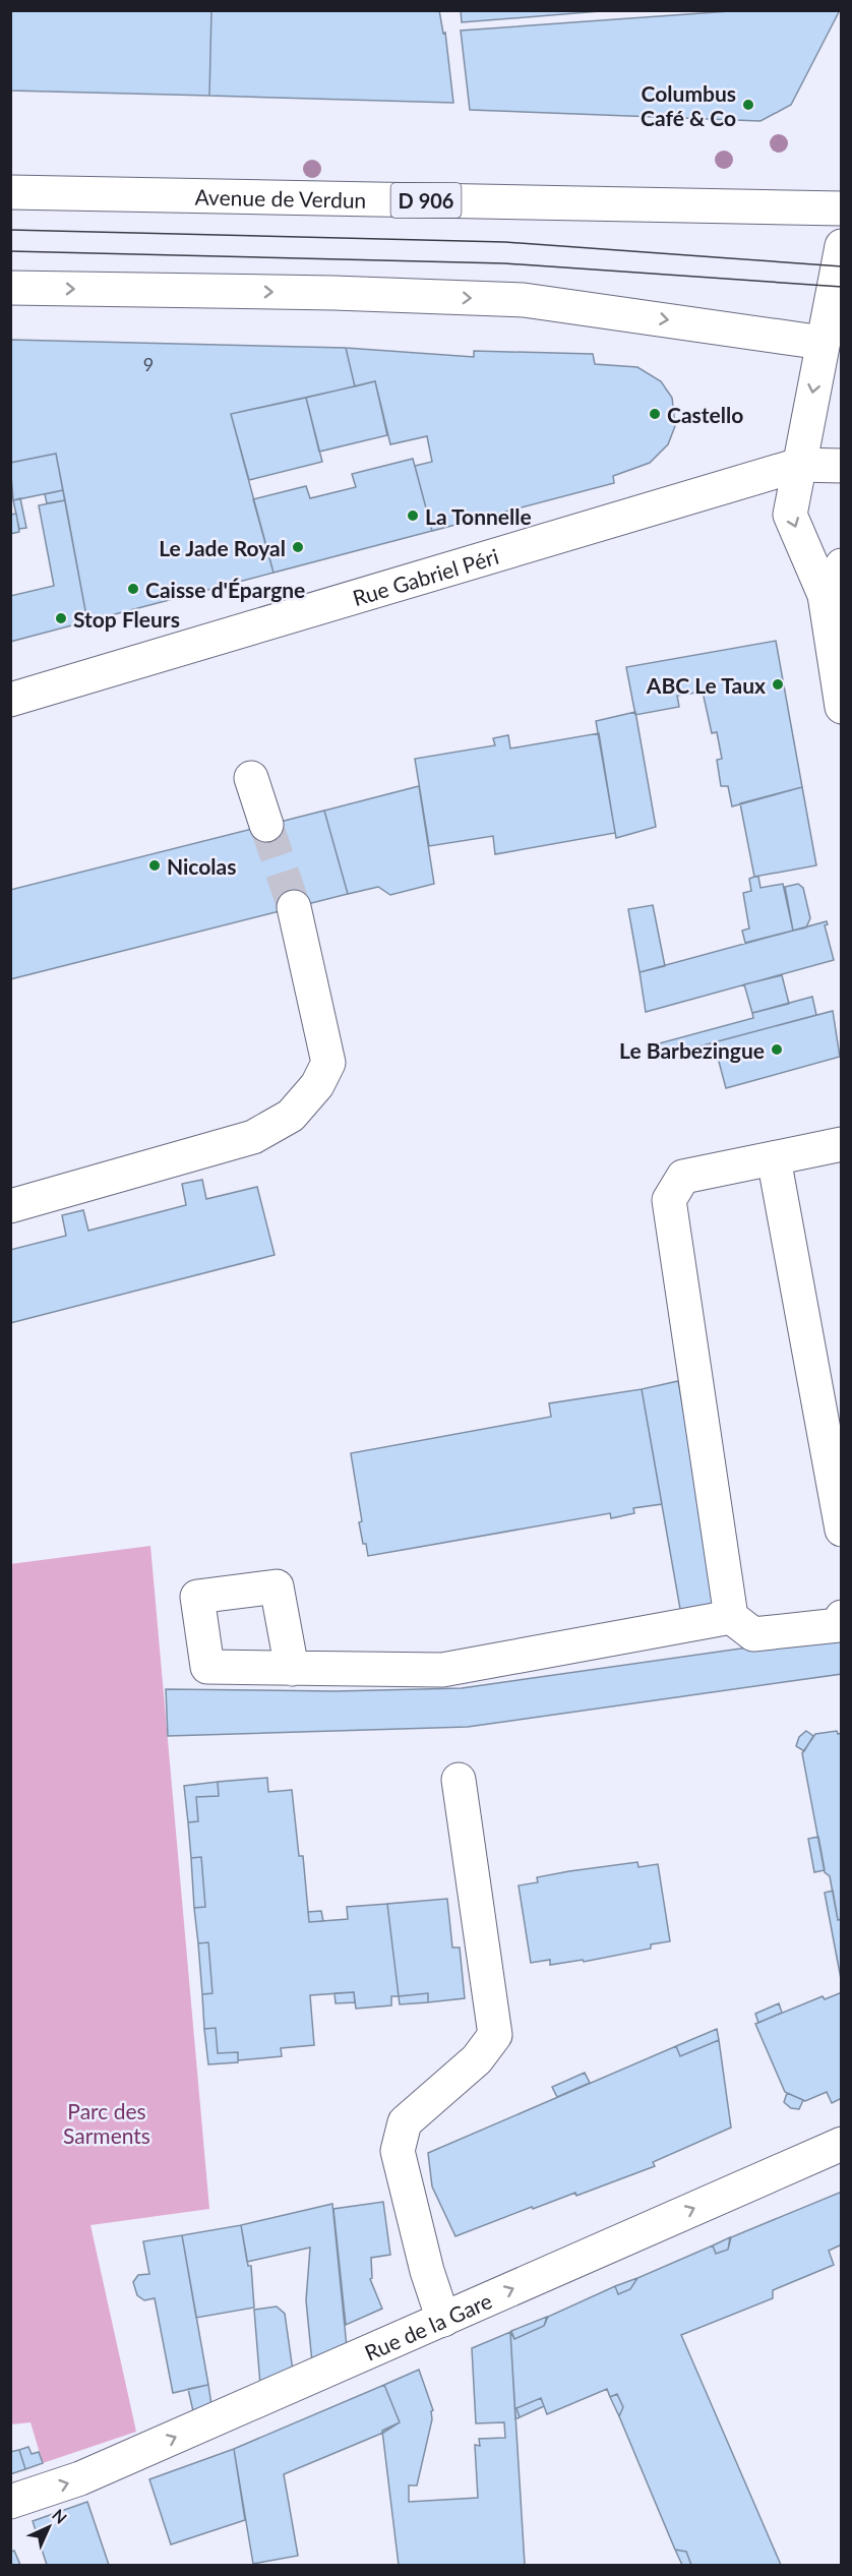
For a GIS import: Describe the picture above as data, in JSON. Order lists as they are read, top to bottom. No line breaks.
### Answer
{"streets":{"street":["Avenue de Verdun","D 906","Rue Gabriel Péri","Rue de la Gare"]},"one_way":["Rue de la Gare"],"parks":["Parc des Sarments"],"places":["Columbus Café & Co","Castello","La Tonnelle","Le Jade Royal","Caisse d'Épargne","Stop Fleurs","ABC Le Taux","Nicolas","Le Barbezingue"],"house_numbers":["9"],"north":"top right"}
